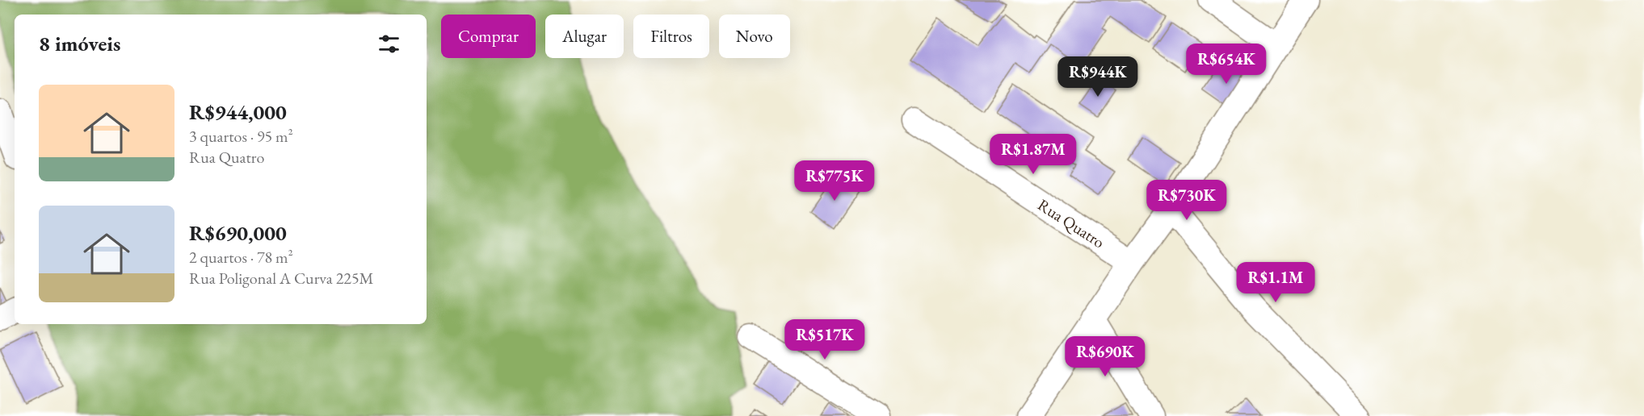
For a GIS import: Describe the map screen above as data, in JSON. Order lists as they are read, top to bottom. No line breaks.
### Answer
{"streets":{"street":["Rua Quatro"]},"page":{"chip":["Comprar","Alugar","Filtros","Novo"],"heading":"8 imóveis","price":["R$654K","R$944K","R$1.87M","R$775K","R$730K","R$1.1M","R$517K","R$690K"],"list":[{"name":"R$944,000","note":"3 quartos · 95 m² · Rua Quatro"},{"name":"R$690,000","note":"2 quartos · 78 m² · Rua Poligonal A Curva 225M"}]}}
